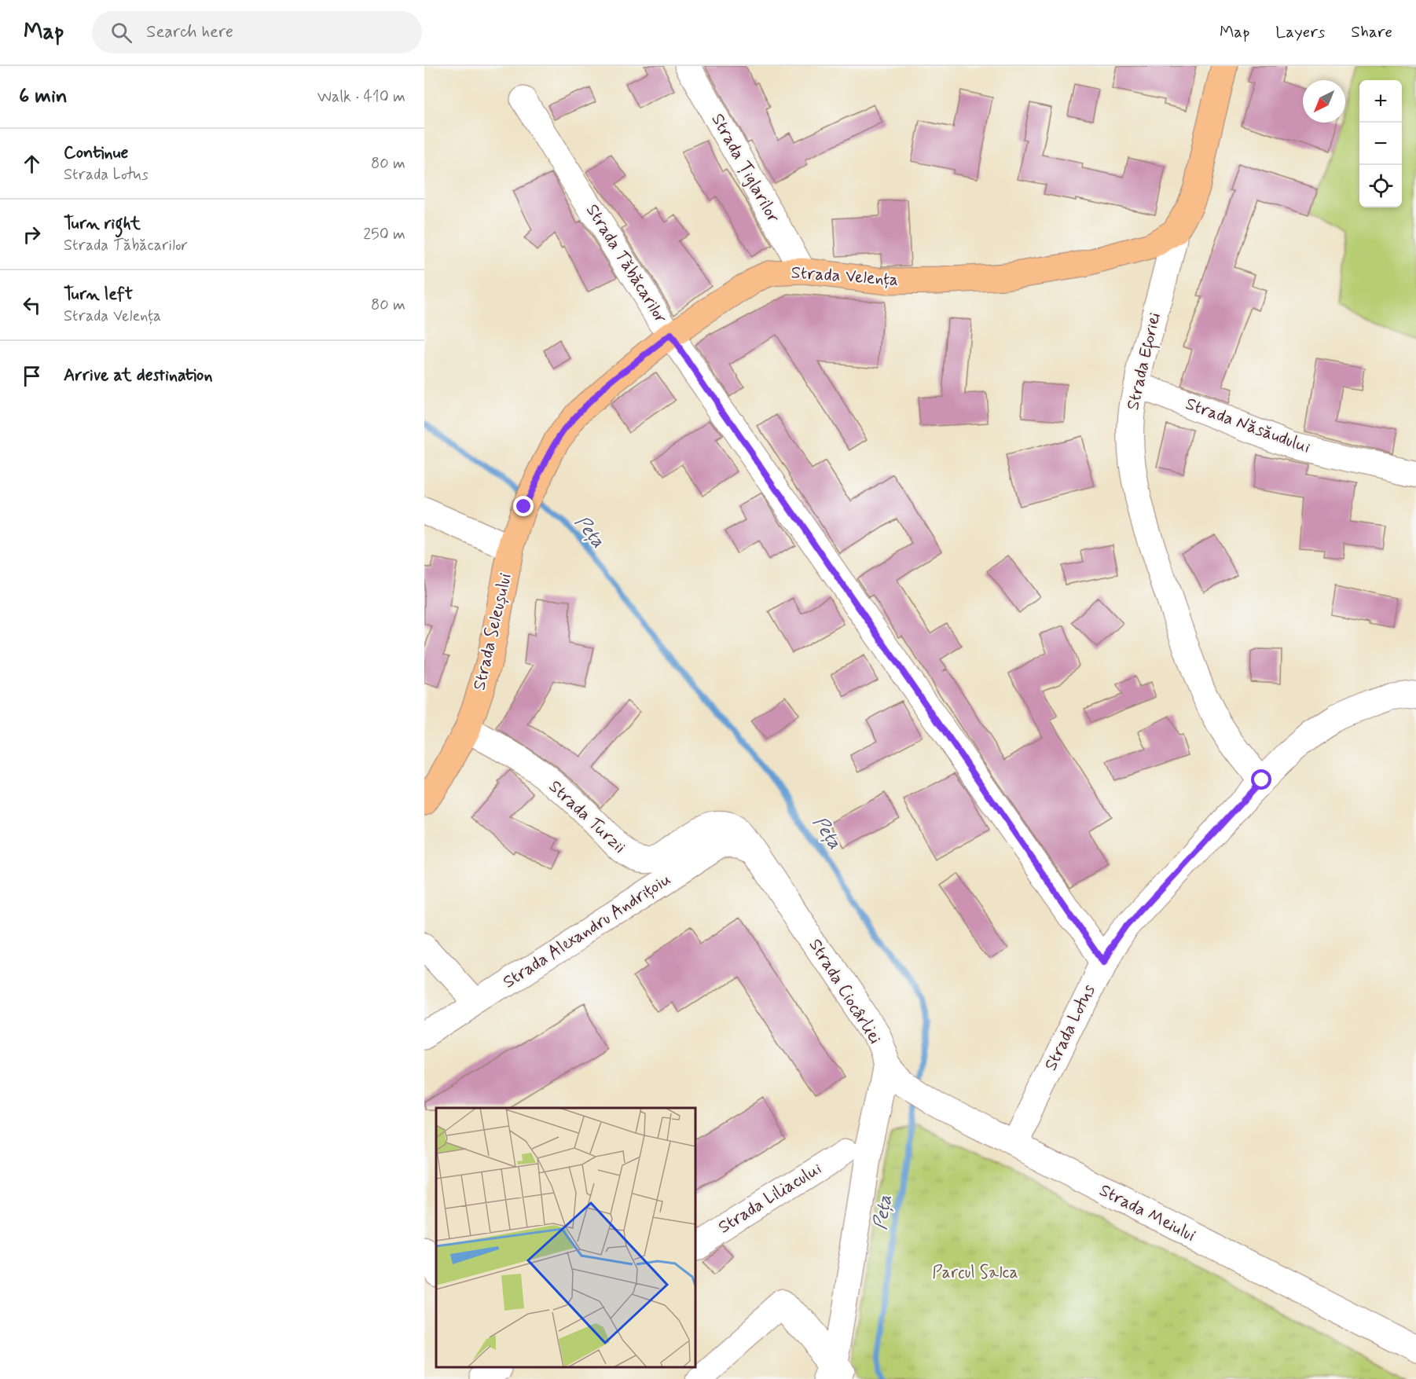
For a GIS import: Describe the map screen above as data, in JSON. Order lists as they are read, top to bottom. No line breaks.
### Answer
{"streets":{"main road":["Strada Velența","Strada Eforiei","Strada Seleușului"],"street":["Strada Țiglarilor","Strada Tăbăcarilor","Strada Năsăudului","Strada Turzii","Strada Alexandru Andrițoiu","Strada Ciocârliei","Strada Lotus","Strada Liliacului","Strada Meiului"]},"crossings":[["Strada Țiglarilor","Strada Velența"],["Strada Tăbăcarilor","Strada Velența"],["Strada Tăbăcarilor","Strada Lotus"],["Strada Velența","Strada Eforiei"],["Strada Velența","Strada Seleușului"],["Strada Eforiei","Strada Năsăudului"],["Strada Eforiei","Strada Lotus"],["Strada Seleușului","Strada Turzii"],["Strada Turzii","Strada Alexandru Andrițoiu"],["Strada Turzii","Strada Ciocârliei"],["Strada Alexandru Andrițoiu","Strada Ciocârliei"],["Strada Ciocârliei","Strada Meiului"],["Strada Lotus","Strada Meiului"]],"water":["Peța"],"parks":["Parcul Salca"],"north":"bottom left","page":{"header":"Map","search":"Search here","nav":["Map","Layers","Share"],"heading":["6 min","Walk · 410 m"],"map_buttons":["+","−"],"list":[["Continue","Strada Lotus","80 m"],["Turn right","Strada Tăbăcarilor","250 m"],["Turn left","Strada Velența","80 m"],"Arrive at destination"]}}
